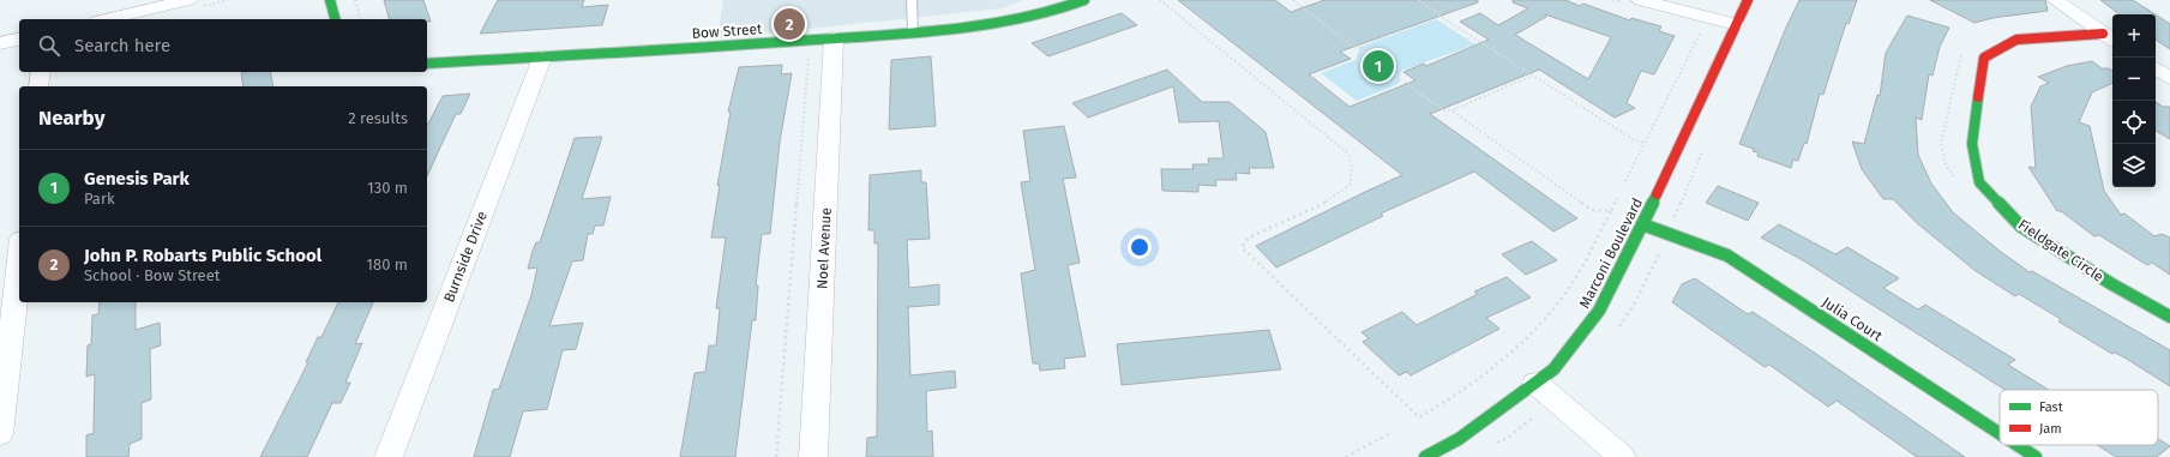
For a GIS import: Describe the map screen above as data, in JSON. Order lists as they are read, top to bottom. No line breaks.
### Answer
{"streets":{"street":["Bow Street","Noel Avenue","Fieldgate Circle","Marconi Boulevard","Burnside Drive","Julia Court"]},"crossings":[["Bow Street","Noel Avenue"],["Bow Street","Burnside Drive"],["Marconi Boulevard","Julia Court"]],"legend":["Fast","Jam"],"page":{"pins":["2","1"],"map_buttons":["+","−"],"search":"Search here","heading":["Nearby","2 results"],"list":[{"mark":"1","name":"Genesis Park","note":"Park","value":"130 m"},{"mark":"2","name":"John P. Robarts Public School","note":"School · Bow Street","value":"180 m"}]}}
